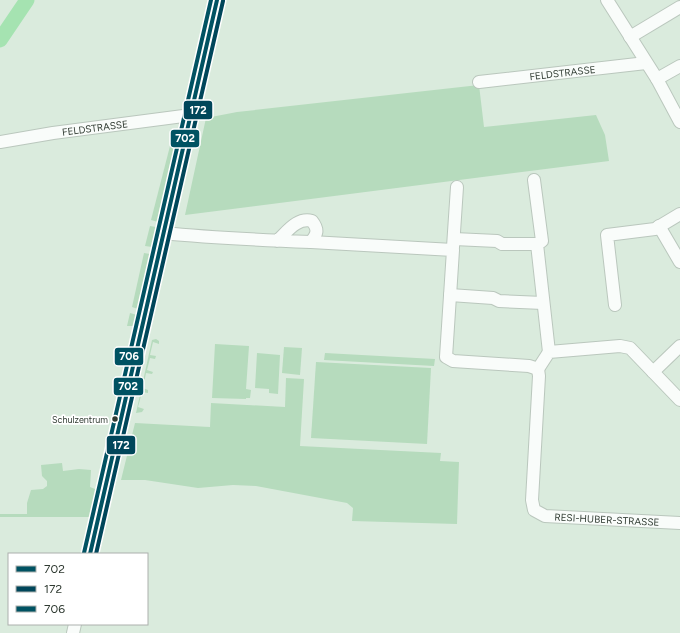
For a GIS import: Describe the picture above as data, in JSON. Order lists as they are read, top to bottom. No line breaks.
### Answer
{"streets":{"street":["FELDSTRASSE","RESI-HUBER-STRASSE"]},"places":["Schulzentrum"],"lines":["transit line 702","transit line 706","transit line 172"],"legend":["702","172","706"]}
